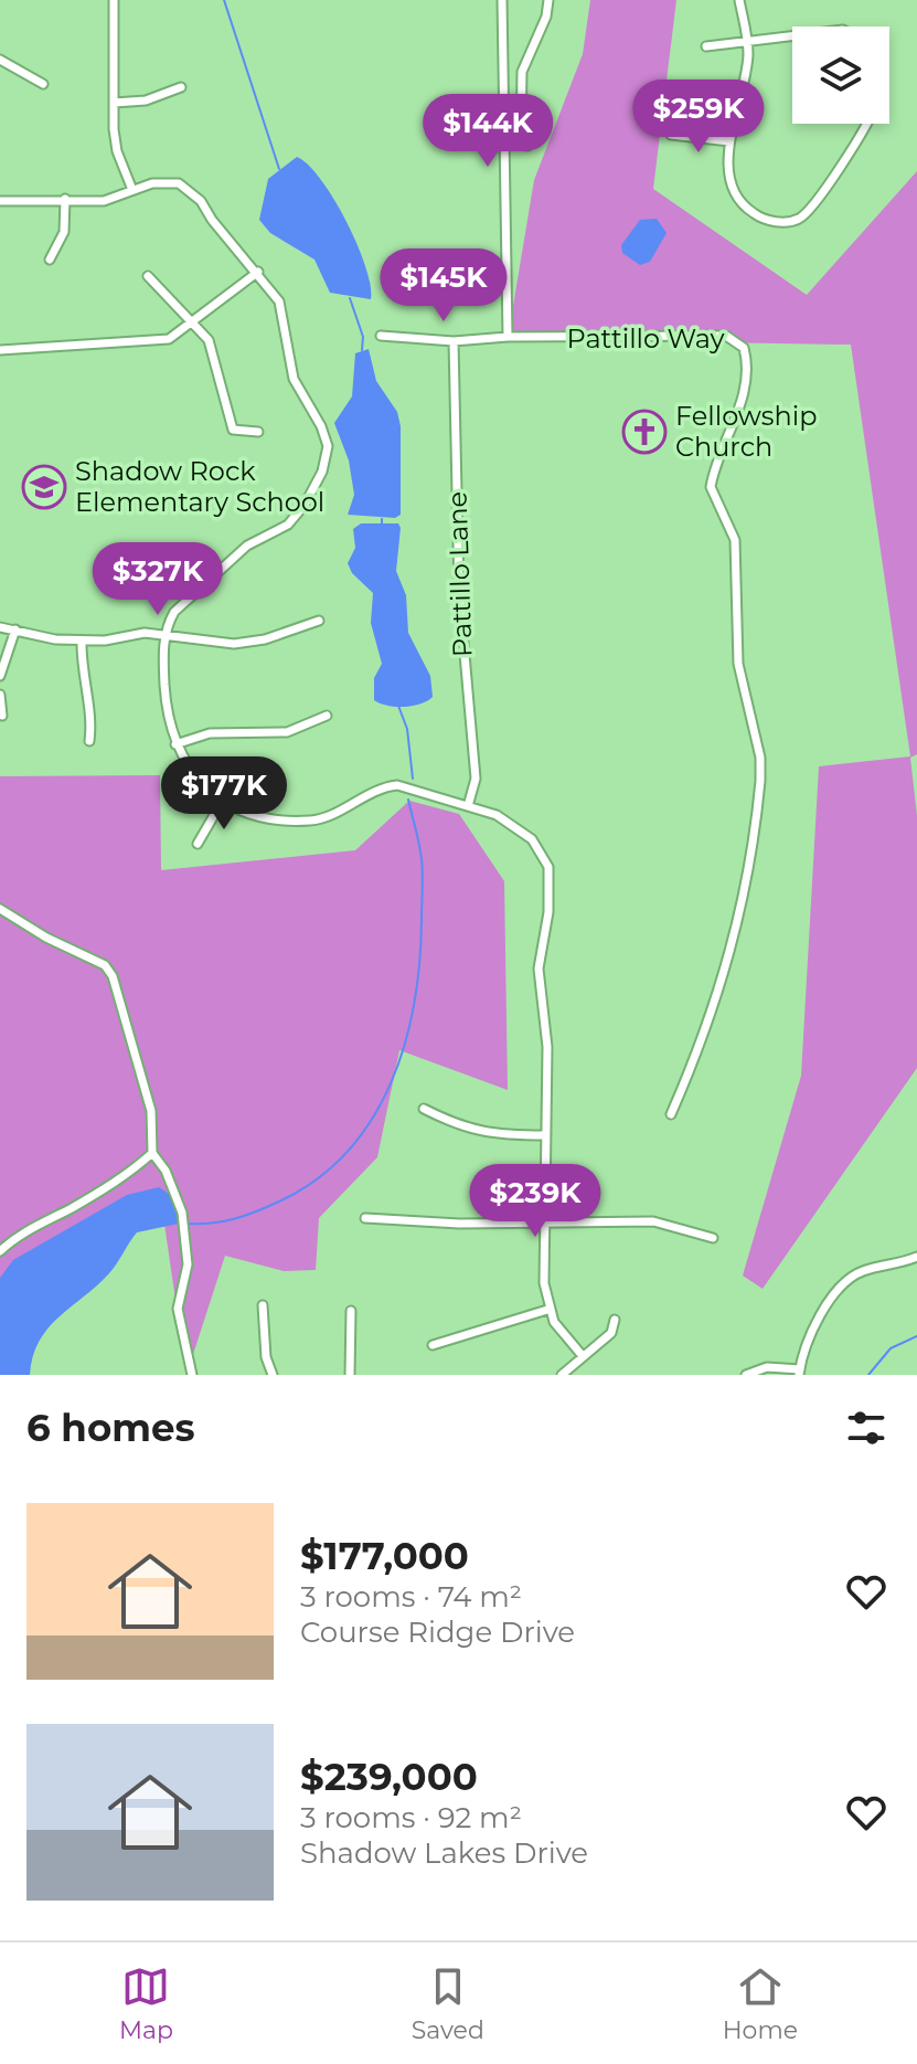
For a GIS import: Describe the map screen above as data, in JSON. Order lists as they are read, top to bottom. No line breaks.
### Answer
{"streets":{"street":["Pattillo Way","Pattillo Lane"]},"places":{"church":["Fellowship Church"],"school or university":["Shadow Rock Elementary School"]},"page":{"price":["$259K","$144K","$145K","$327K","$177K","$239K"],"heading":"6 homes","list":[{"name":"$177,000","note":"3 rooms · 74 m² · Course Ridge Drive"},{"name":"$239,000","note":"3 rooms · 92 m² · Shadow Lakes Drive"}],"tabs":["Map","Saved","Home"]}}
